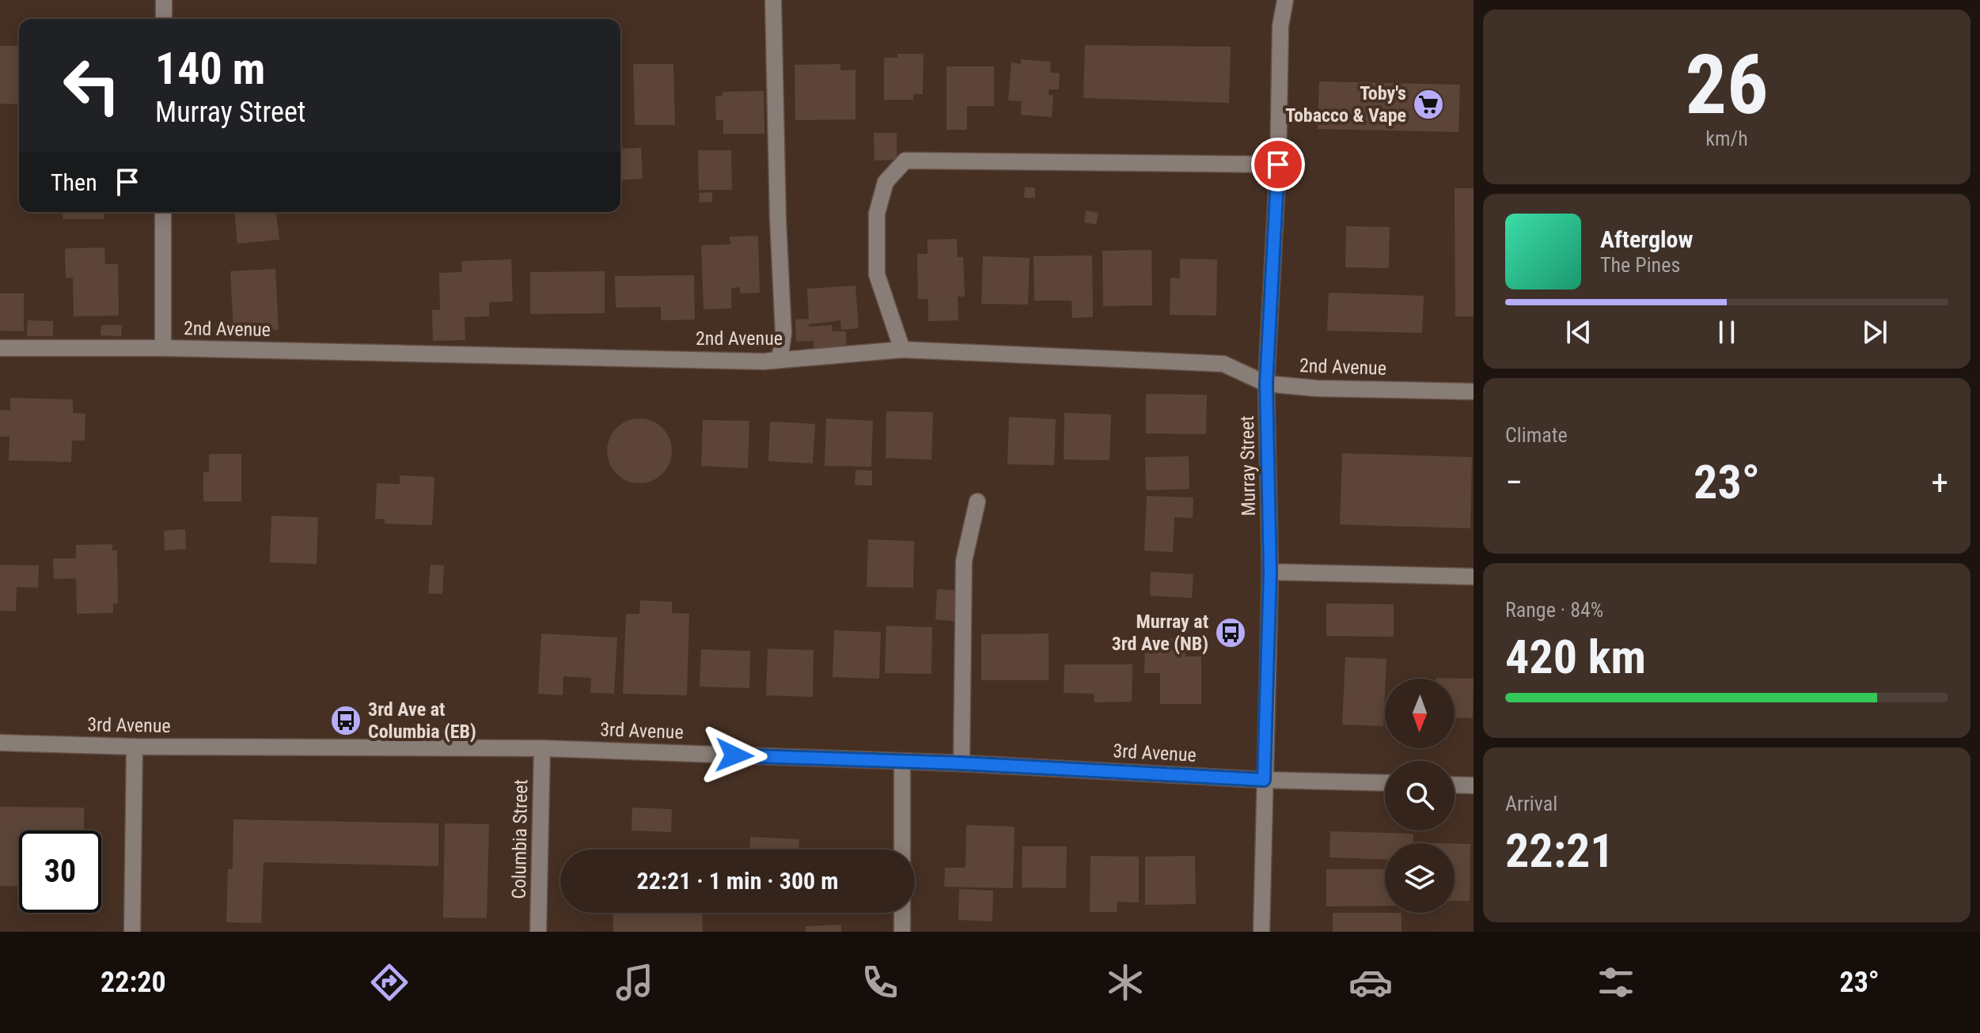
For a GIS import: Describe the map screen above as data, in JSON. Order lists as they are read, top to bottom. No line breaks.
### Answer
{"streets":{"street":["2nd Avenue","Murray Street","3rd Avenue","Columbia Street"]},"crossings":[["2nd Avenue","Murray Street"],["Murray Street","3rd Avenue"],["3rd Avenue","Columbia Street"]],"places":{"supermarket":["Toby's Tobacco & Vape"],"bus stop":["Murray at 3rd Ave (NB)","3rd Ave at Columbia (EB)"]},"north":"bottom","page":{"tile":[["26","km/h"],"Climate",["Range · 84%","420 km"],["Arrival","22:21"]],"turn":["140 m","Murray Street"],"then":"Then","song":["Afterglow","The Pines"],"heat":["−","23°","+"],"limit":"30","trip":"22:21 · 1 min · 300 m","tabs":["22:20","23°"]}}
